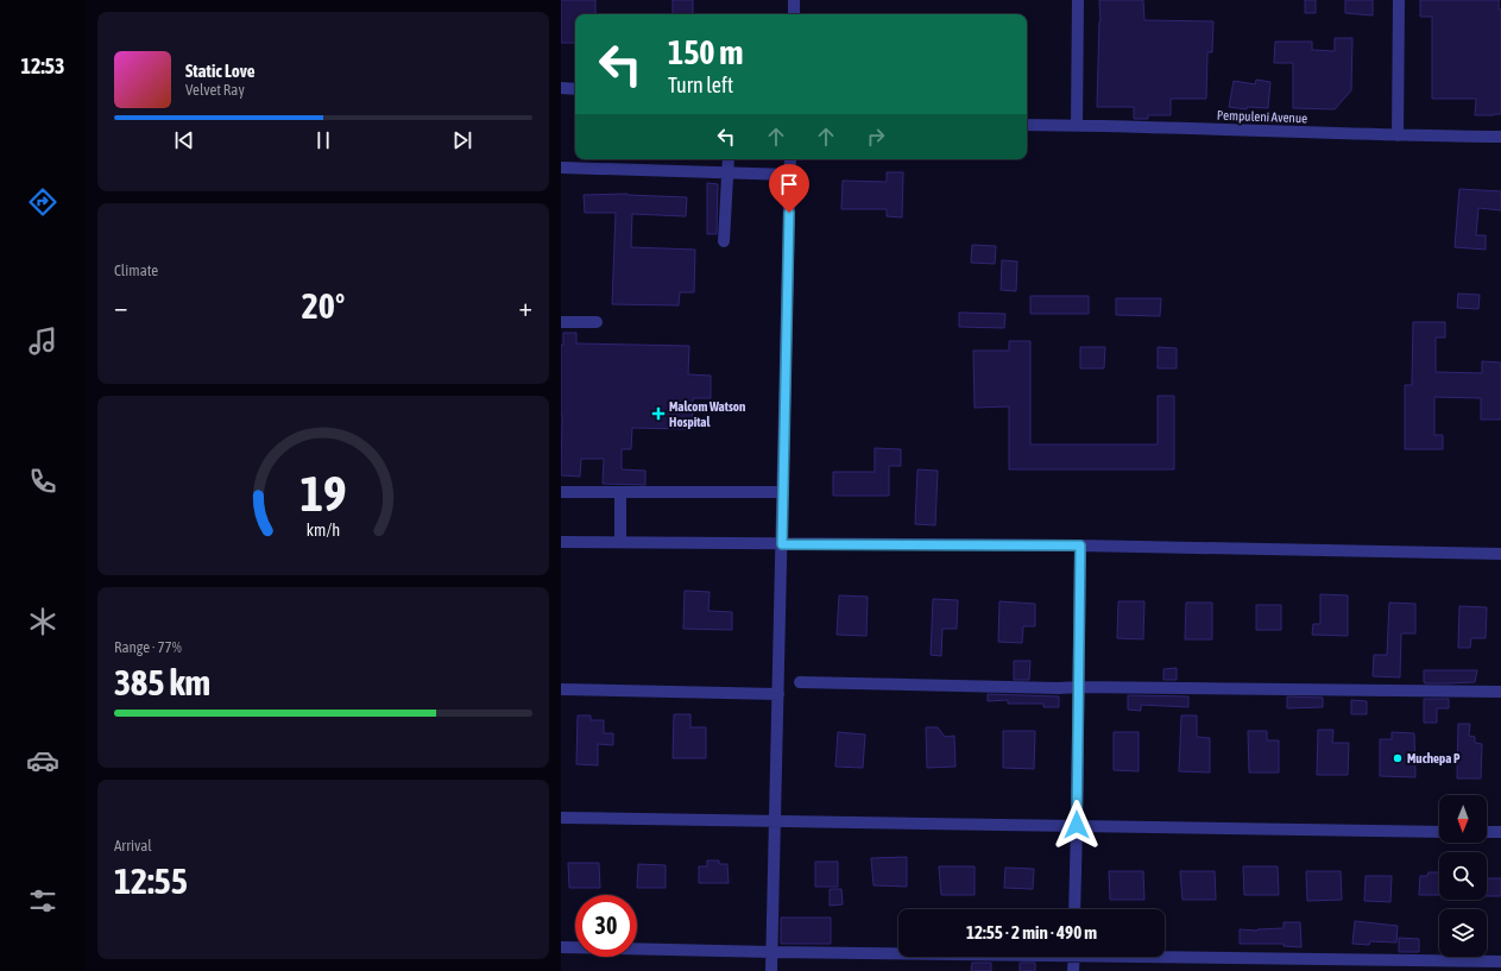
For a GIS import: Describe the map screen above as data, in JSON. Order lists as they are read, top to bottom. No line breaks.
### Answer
{"streets":{"street":["Pempuleni Avenue"]},"places":{"health":["Malcom Watson Hospital"],"other":["Muchepa P"]},"north":"bottom","page":{"tabs":"12:53","turn":["150 m","Turn left"],"song":["Static Love","Velvet Ray"],"tile":["Climate",["Range · 77%","385 km"],["Arrival","12:55"]],"heat":["−","20°","+"],"limit":"30","trip":"12:55 · 2 min · 490 m","gauge":["19","km/h"]}}
